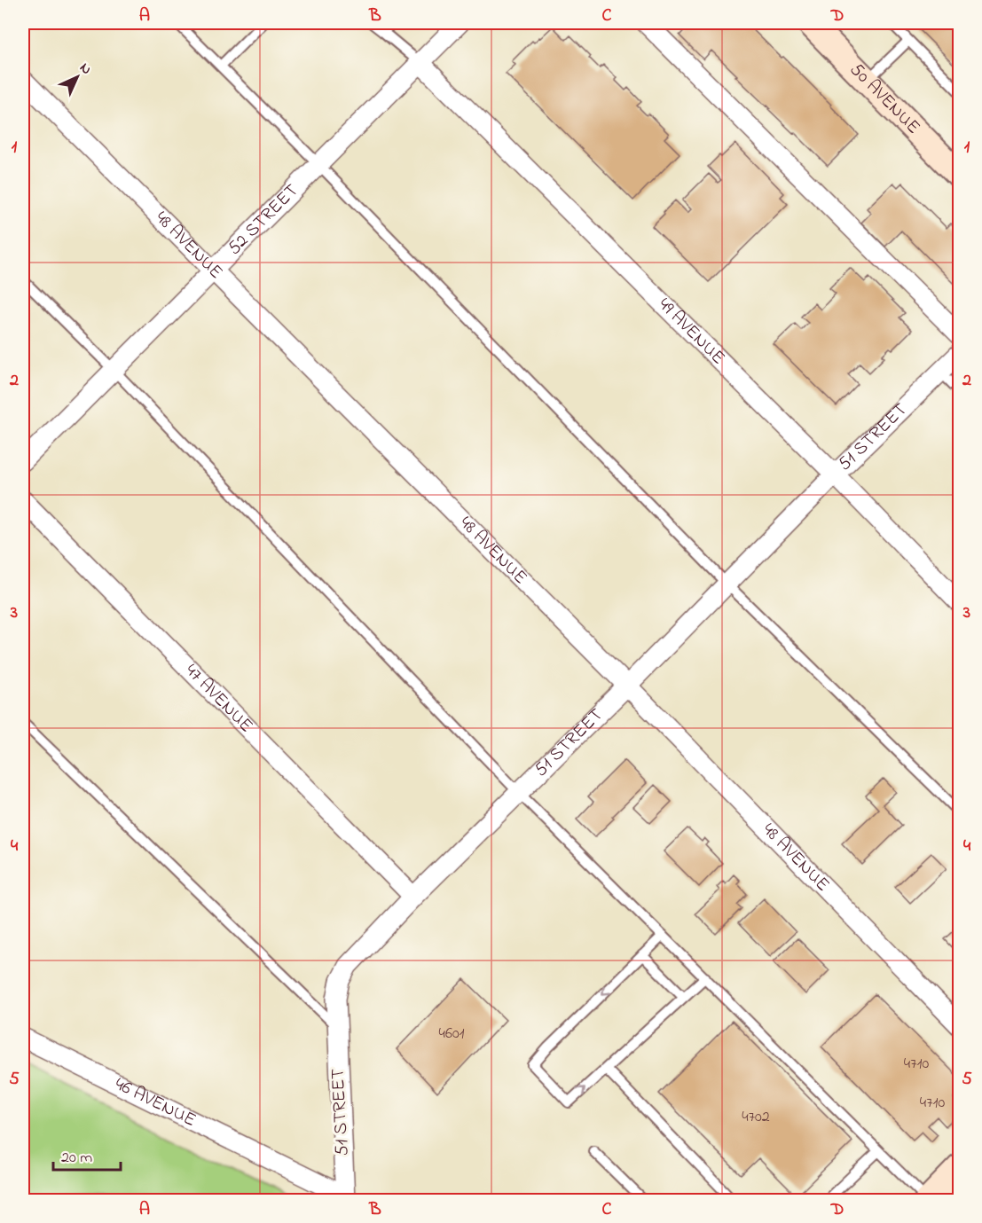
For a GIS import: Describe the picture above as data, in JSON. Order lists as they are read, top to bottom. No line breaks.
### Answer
{"streets":{"main road":["50 AVENUE"],"street":["52 STREET","48 AVENUE","49 AVENUE","51 STREET","47 AVENUE","46 AVENUE"]},"crossings":[["52 STREET","48 AVENUE"],["52 STREET","49 AVENUE"],["48 AVENUE","51 STREET"],["49 AVENUE","51 STREET"],["51 STREET","47 AVENUE"],["51 STREET","46 AVENUE"]],"house_numbers":["4601","4710","4710","4702"],"scale_bar":"20 m","north":"top right","grid":{"columns":["A","B","C","D"],"rows":["1","2","3","4","5"]}}
